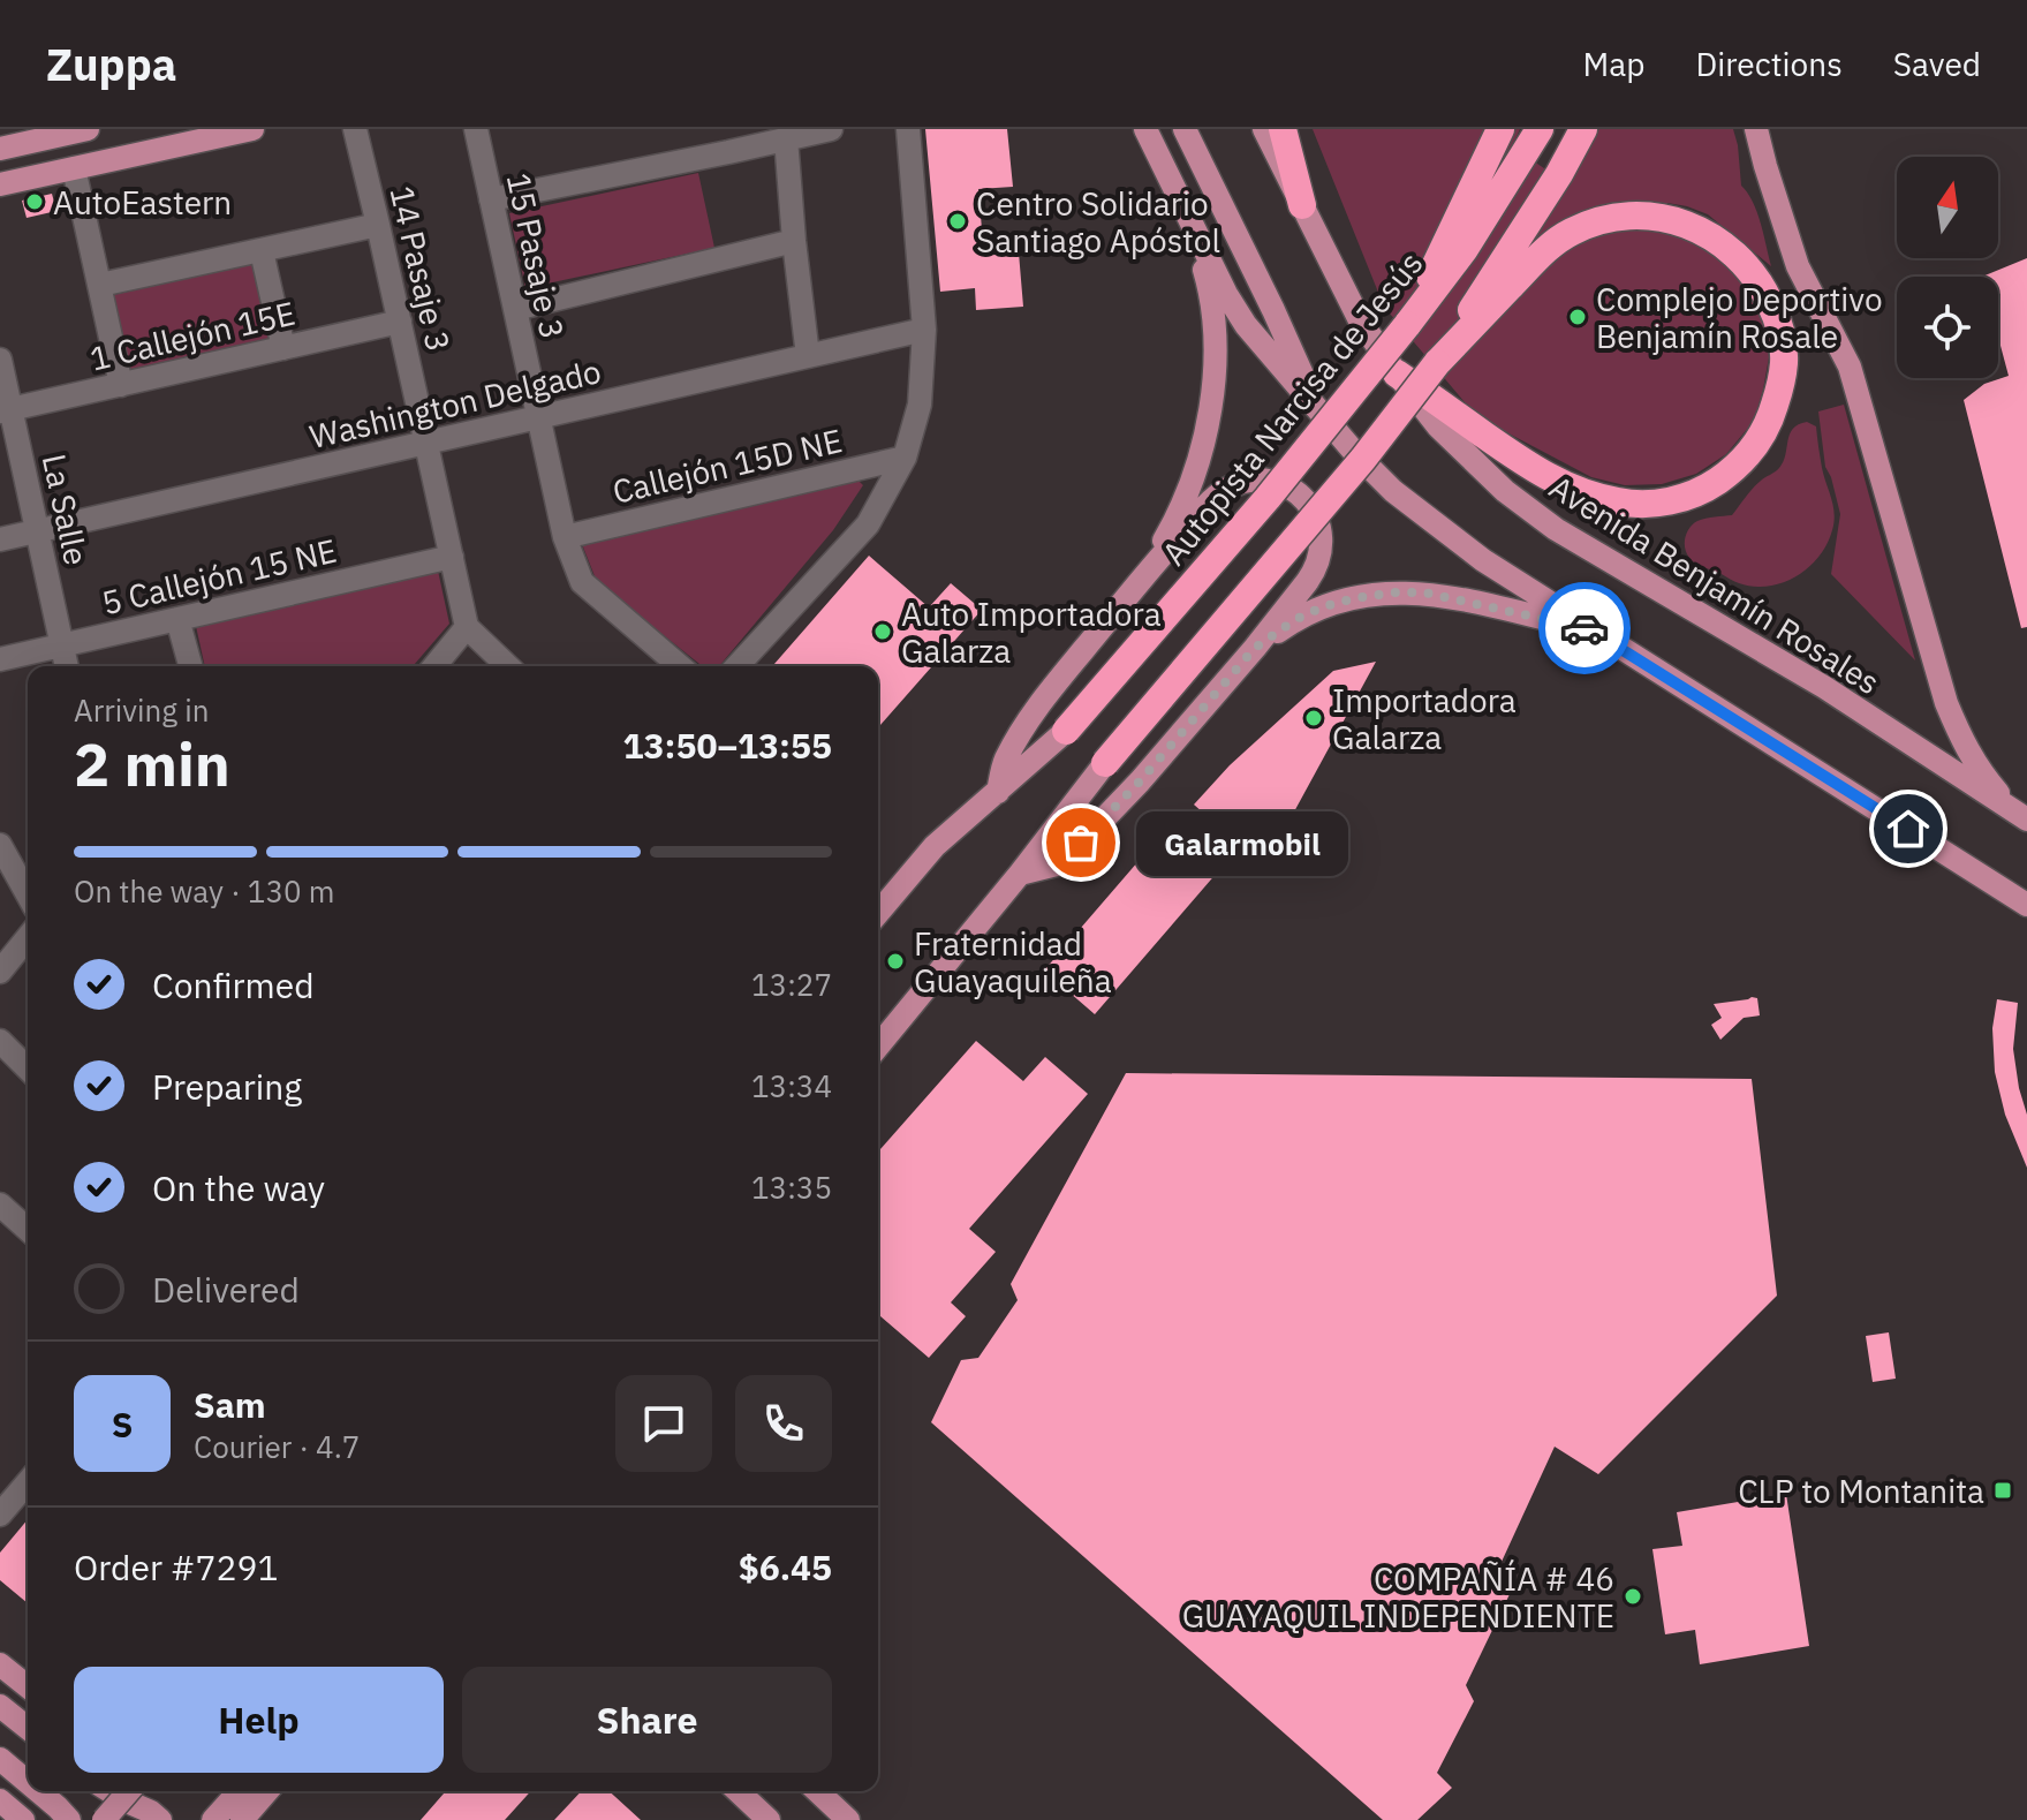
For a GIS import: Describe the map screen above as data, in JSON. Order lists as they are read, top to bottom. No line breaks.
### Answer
{"streets":{"highway":["Autopista Narcisa de Jesús"],"main road":["Avenida Benjamín Rosales"],"street":["15 Pasaje 3","14 Pasaje 3","1 Callejón 15E","Washington Delgado","Callejón 15D NE","La Salle","5 Callejón 15 NE"]},"crossings":[["15 Pasaje 3","Washington Delgado"],["15 Pasaje 3","Callejón 15D NE"],["14 Pasaje 3","1 Callejón 15E"],["14 Pasaje 3","Washington Delgado"],["14 Pasaje 3","5 Callejón 15 NE"],["1 Callejón 15E","La Salle"],["Washington Delgado","La Salle"],["La Salle","5 Callejón 15 NE"]],"places":{"other":["AutoEastern","Centro Solidario Santiago Apóstol","Complejo Deportivo Benjamín Rosale","Auto Importadora Galarza","Importadora Galarza","Galarmobil","Fraternidad Guayaquileña","COMPAÑÍA # 46 GUAYAQUIL INDEPENDIENTE"],"transit":["CLP to Montanita"]},"north":"top","page":{"header":"Zuppa","nav":["Map","Directions","Saved"],"heading":["2 min","Arriving in","13:50–13:55"],"panel":["Sam","Courier · 4.7","Order #7291","$6.45"],"bubble":"Galarmobil","bar":"On the way · 130 m","list":[["Confirmed","13:27"],["Preparing","13:34"],["On the way","13:35"],"Delivered"],"round":"S","buttons":["Help","Share"]}}
